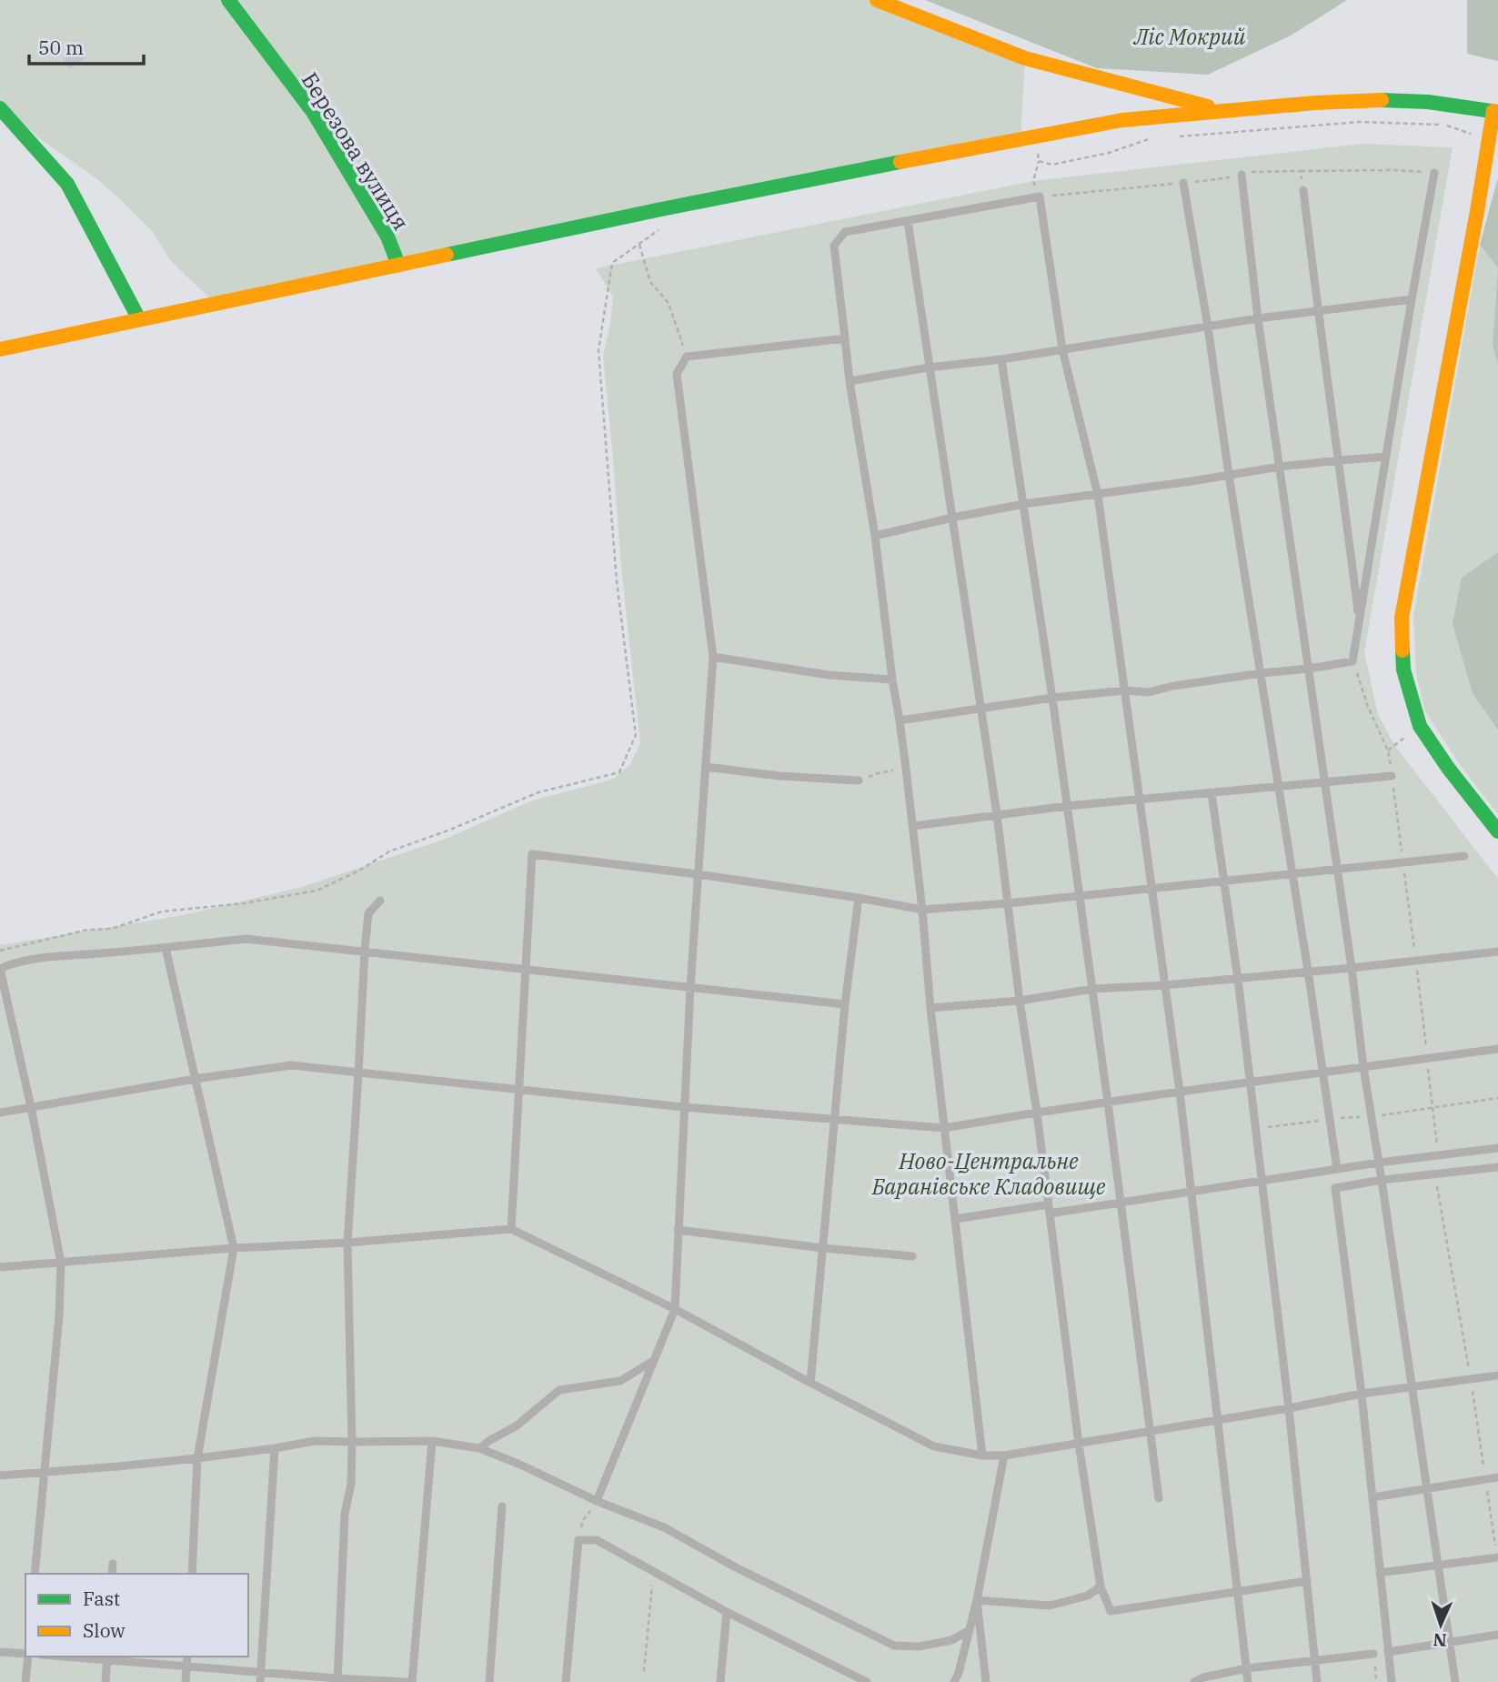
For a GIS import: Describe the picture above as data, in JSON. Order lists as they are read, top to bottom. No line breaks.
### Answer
{"streets":{"street":["Березова вулиця"]},"parks":["Ліс Мокрий","Ново-Центральне Баранівське Кладовище"],"legend":["Fast","Slow"],"scale_bar":"50 m","north":"bottom"}
